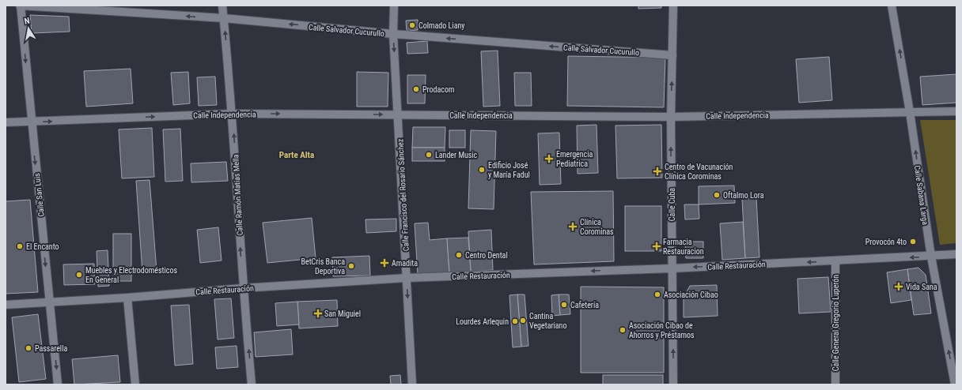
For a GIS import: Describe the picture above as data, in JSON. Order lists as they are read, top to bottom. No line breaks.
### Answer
{"streets":{"street":["Calle Salvador Cucurullo","Calle Independencia","Calle San Luis","Calle Ramón Matías Mella","Calle Francisco del Rosario Sánchez","Calle Sabana Larga","Calle Cuba","Calle Restauración","Calle General Gregorio Luperón"]},"crossings":[["Calle Salvador Cucurullo","Calle San Luis"],["Calle Salvador Cucurullo","Calle Ramón Matías Mella"],["Calle Salvador Cucurullo","Calle Francisco del Rosario Sánchez"],["Calle Salvador Cucurullo","Calle Cuba"],["Calle Independencia","Calle San Luis"],["Calle Independencia","Calle Ramón Matías Mella"],["Calle Independencia","Calle Francisco del Rosario Sánchez"],["Calle Independencia","Calle Sabana Larga"],["Calle Independencia","Calle Cuba"],["Calle San Luis","Calle Restauración"],["Calle Ramón Matías Mella","Calle Restauración"],["Calle Francisco del Rosario Sánchez","Calle Restauración"],["Calle Sabana Larga","Calle Restauración"],["Calle Cuba","Calle Restauración"],["Calle Restauración","Calle General Gregorio Luperón"]],"one_way":["Calle Salvador Cucurullo","Calle Independencia","Calle San Luis","Calle Ramón Matías Mella","Calle Francisco del Rosario Sánchez","Calle Sabana Larga","Calle Cuba","Calle Restauración"],"districts":["Parte Alta"],"places":{"other":["Colmado Liany","Prodacom","Lander Music","Edificio José y María Fadul","Oftalmo Lora","Provocón 4to","El Encanto","Centro Dental","BetCris Banca Deportiva","Muebles y Electrodomésticos En General","Asociación Cibao","Cafetería","Cantina Vegetariano","Lourdes Arlequin","Asociación Cibao de Ahorros y Préstamos","Passarella"],"health":["Emergencia Pediatrica","Centro de Vacunación Clínica Corominas","Clínica Corominas","Farmacia Restauracion","Amadita","Vida Sana","San Miguiel"]},"north":"top"}
